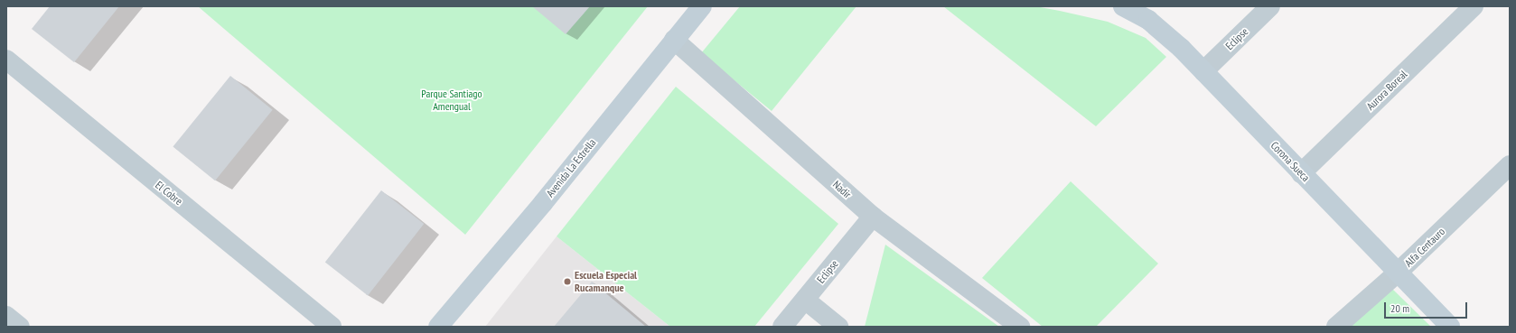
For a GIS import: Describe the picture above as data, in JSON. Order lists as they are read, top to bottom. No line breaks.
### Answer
{"streets":{"street":["Eclipse","Aurora Boreal","Corona Sueca","Avenida La Estrella","Nadir","El Cobre","Alfa Centauro"]},"crossings":[["Eclipse","Corona Sueca"],["Eclipse","Nadir"],["Aurora Boreal","Corona Sueca"],["Corona Sueca","Alfa Centauro"],["Avenida La Estrella","Nadir"]],"parks":["Parque Santiago Amengual"],"places":["Escuela Especial Rucamanque"],"scale_bar":"20 m"}
